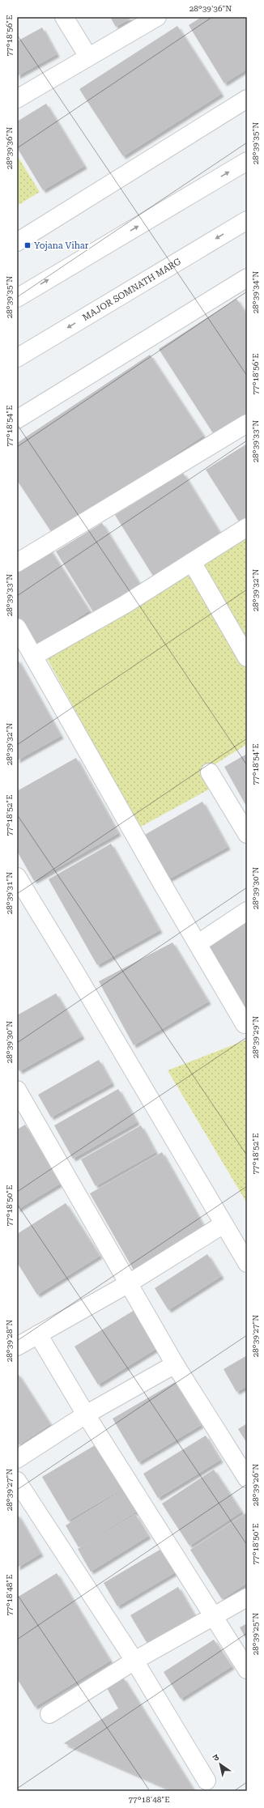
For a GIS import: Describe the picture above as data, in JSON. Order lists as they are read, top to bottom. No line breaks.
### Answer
{"streets":{"street":["MAJOR SOMNATH MARG"]},"places":{"transit":["Yojana Vihar"]},"north":"top left","coordinates":["28°39'36\"N","77°18'56\"E","28°39'35\"N","28°39'34\"N","77°18'54\"E","28°39'33\"N","28°39'32\"N","77°18'52\"E","28°39'30\"N","28°39'31\"N","28°39'29\"N","77°18'50\"E","28°39'27\"N","28°39'28\"N","28°39'26\"N","77°18'48\"E","28°39'25\"N"]}
